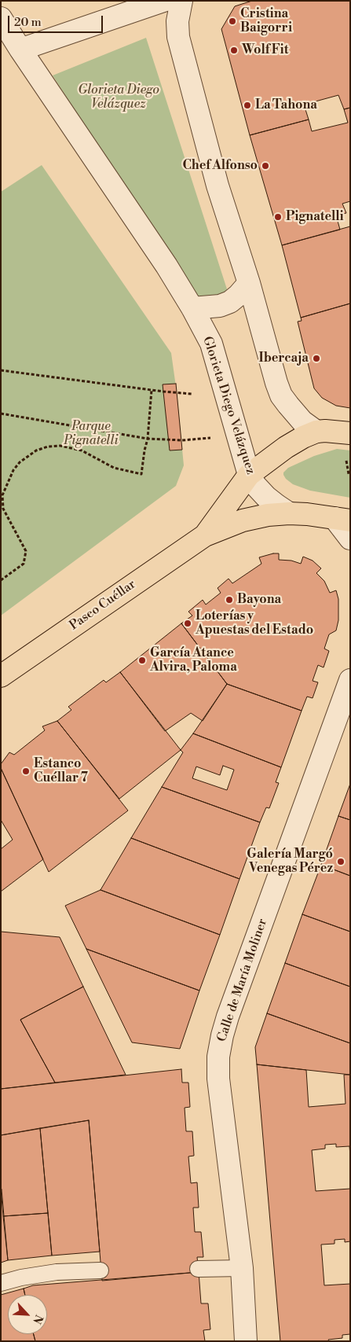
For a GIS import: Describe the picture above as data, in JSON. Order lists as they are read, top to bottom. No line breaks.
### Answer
{"streets":{"main road":["Paseo Cuéllar"],"street":["Glorieta Diego Velázquez","Calle de María Moliner"]},"crossings":[["Glorieta Diego Velázquez","Paseo Cuéllar"]],"parks":["Glorieta Diego Velázquez","Parque Pignatelli"],"places":["Cristina Baigorri","Wolf Fit","La Tahona","Chef Alfonso","Pignatelli","Ibercaja","Bayona","Loterías y Apuestas del Estado","García Atance Alvira, Paloma","Estanco Cuéllar 7","Galería Margó Venegas Pérez"],"scale_bar":"20 m","north":"bottom right"}
